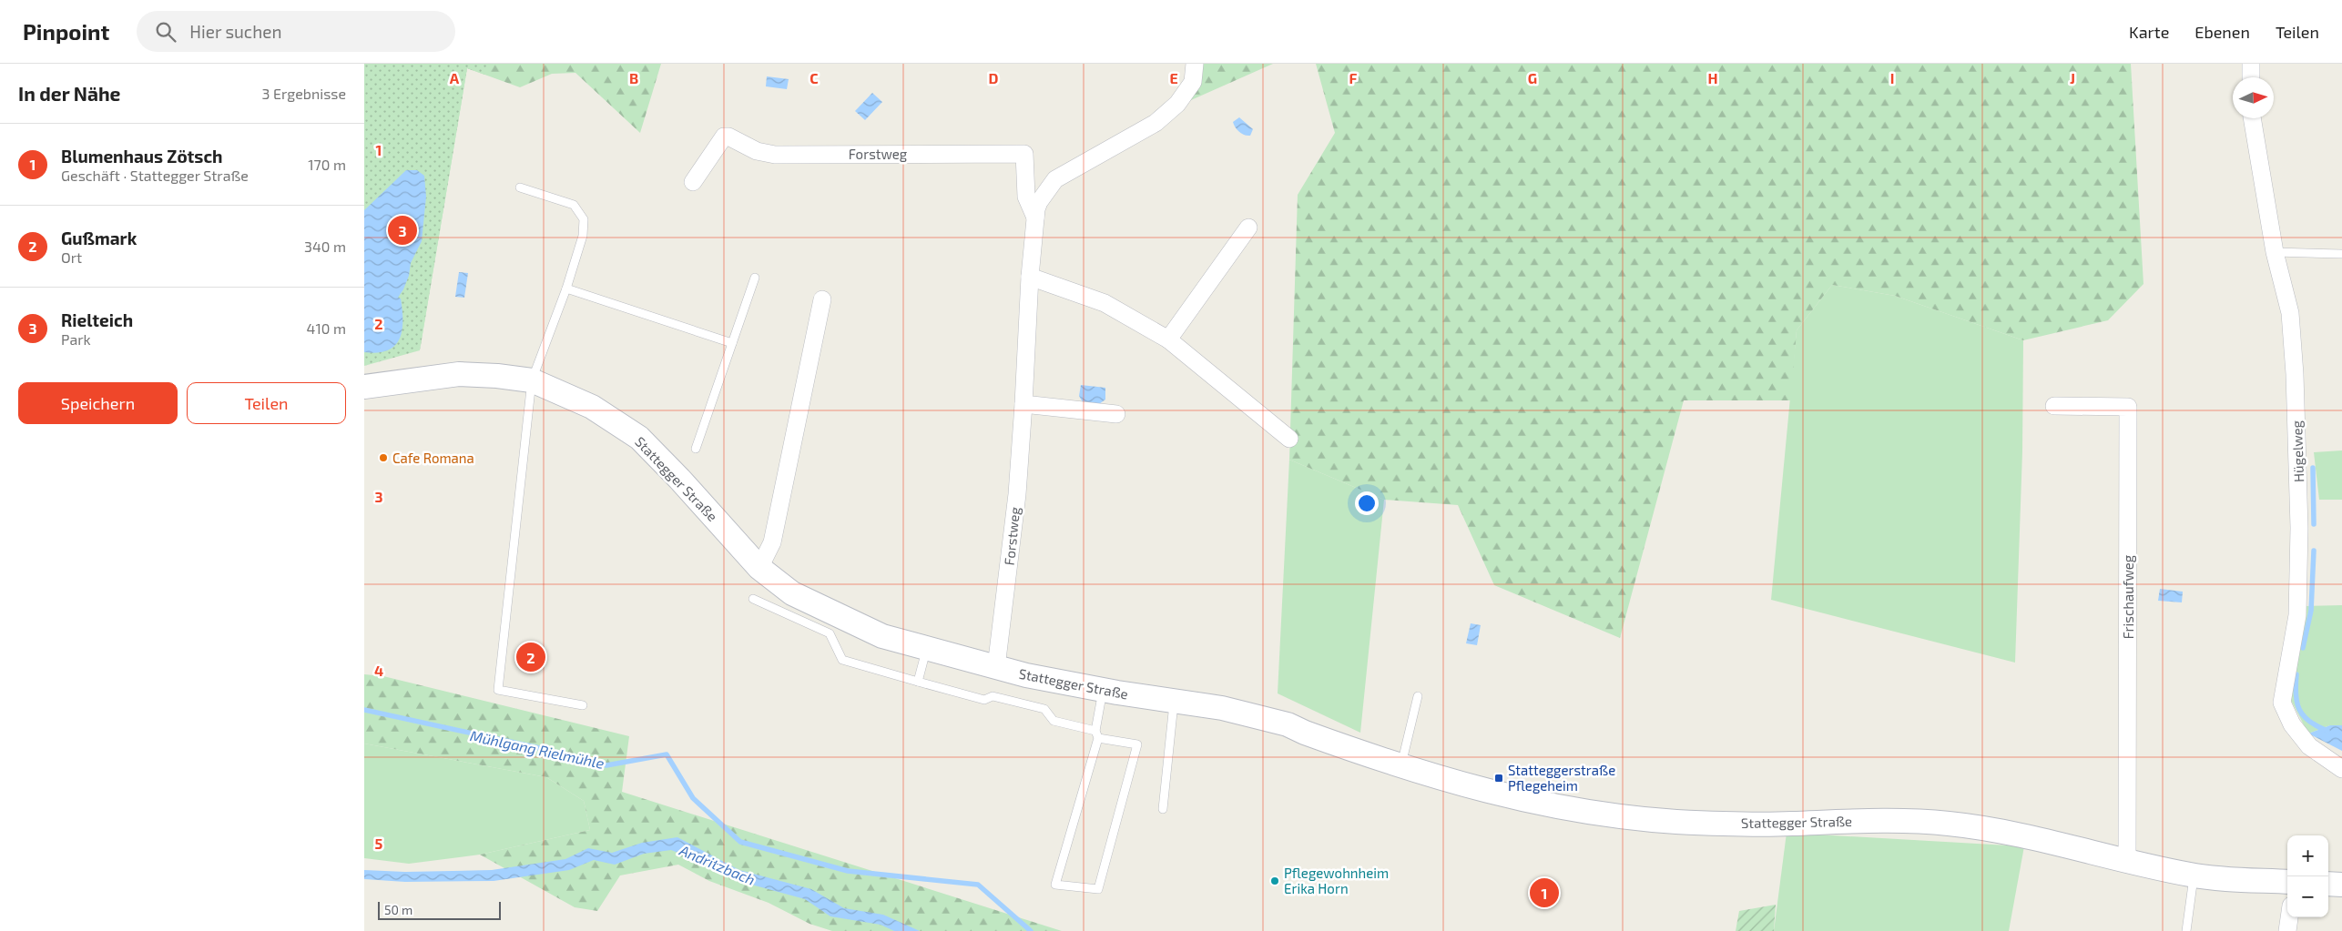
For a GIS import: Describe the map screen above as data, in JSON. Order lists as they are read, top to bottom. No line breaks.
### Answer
{"streets":{"main road":["Stattegger Straße"],"street":["Forstweg","Hügelweg","Frischaufweg"]},"crossings":[["Forstweg","Stattegger Straße"],["Stattegger Straße","Frischaufweg"]],"water":["Mühlgang Rielmühle","Andritzbach"],"places":{"other":["Cafe Romana","Pflegewohnheim Erika Horn"],"transit":["Statteggerstraße Pflegeheim"]},"scale_bar":"50 m","north":"right","page":{"header":"Pinpoint","search":"Hier suchen","nav":["Karte","Ebenen","Teilen"],"heading":["In der Nähe","3 Ergebnisse"],"list":[{"mark":"1","name":"Blumenhaus Zötsch","note":"Geschäft · Stattegger Straße","value":"170 m"},{"mark":"2","name":"Gußmark","note":"Ort","value":"340 m"},{"mark":"3","name":"Rielteich","note":"Park","value":"410 m"}],"pins":["3","2","1"],"buttons":["Speichern","Teilen"],"map_buttons":["+","−"],"scale":"50 m"},"grid":{"columns":["A","B","C","D","E","F","G","H","I","J"],"rows":["1","2","3","4","5"]}}
